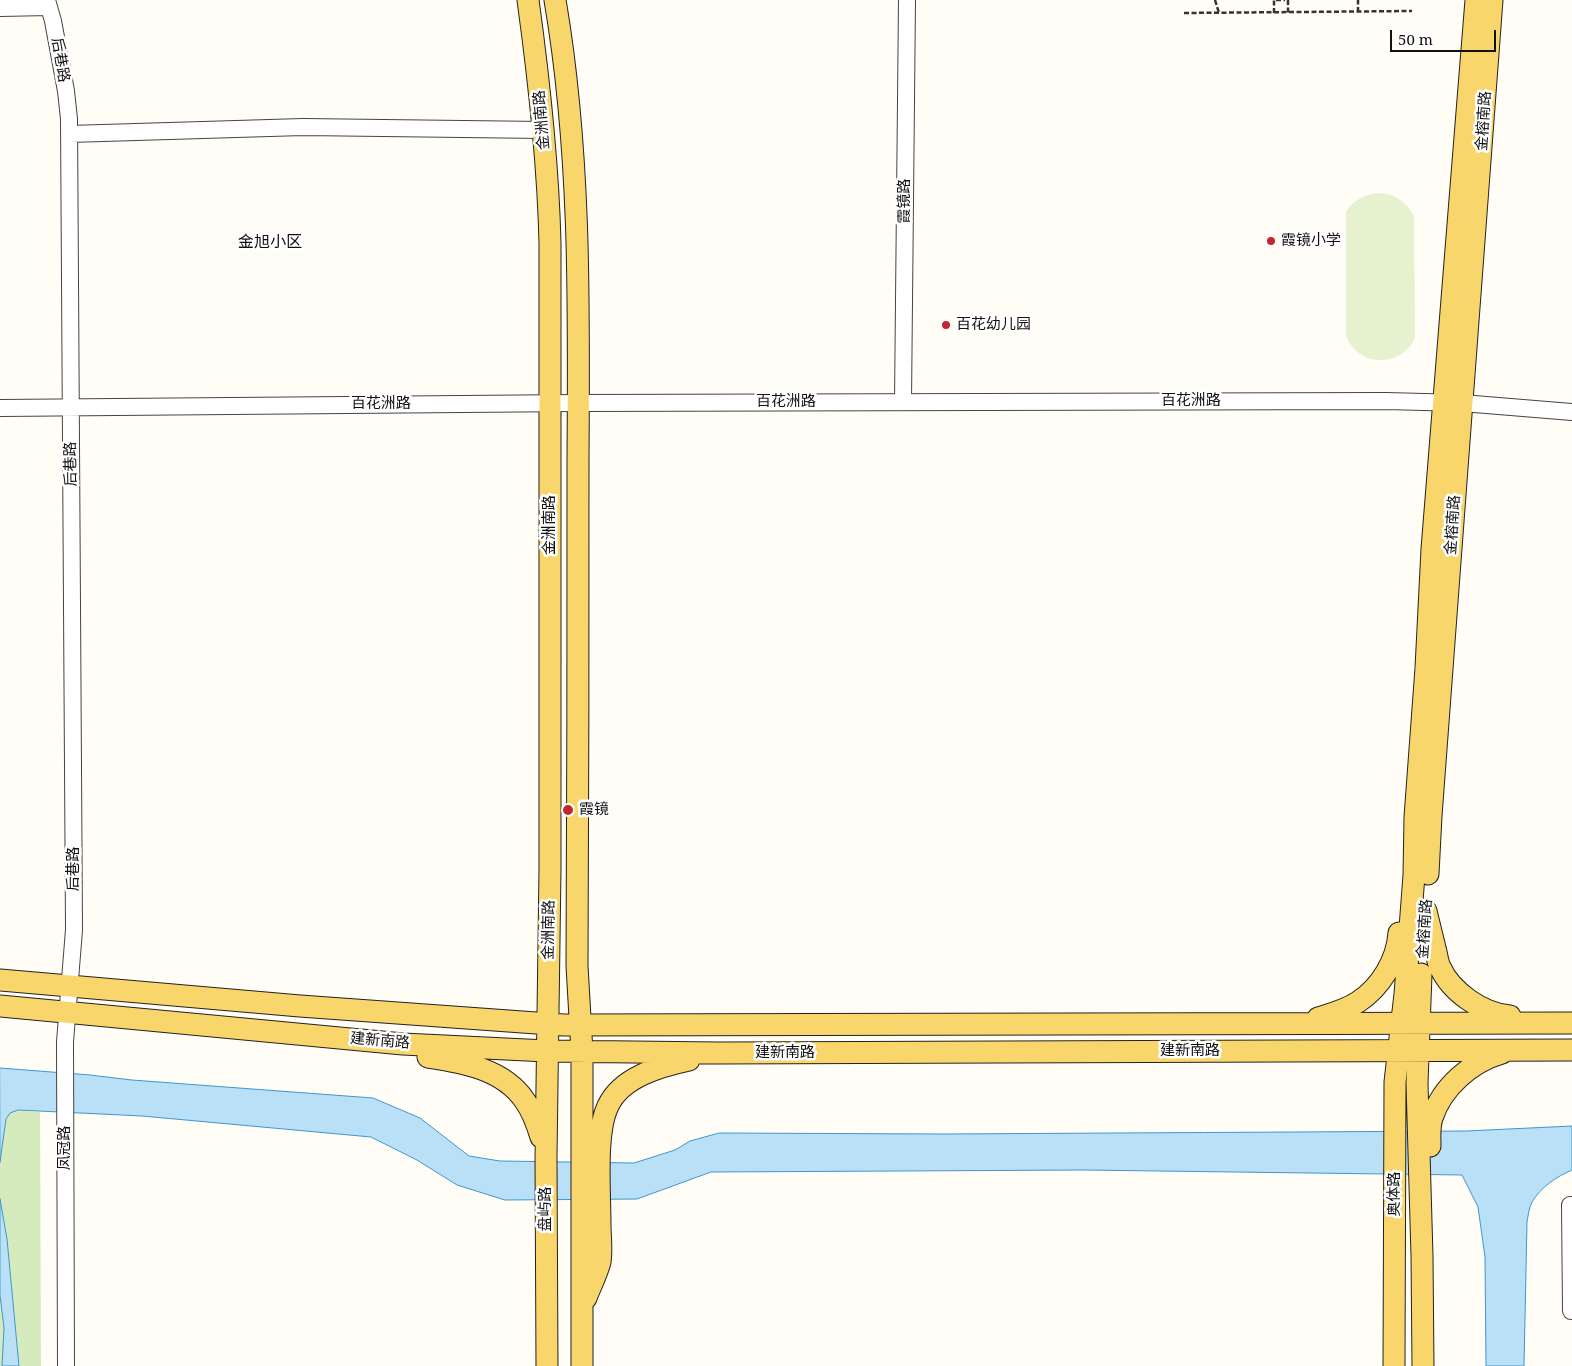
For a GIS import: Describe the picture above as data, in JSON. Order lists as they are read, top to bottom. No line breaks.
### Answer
{"streets":{"main road":["金洲南路","金榕南路","建新南路","奥体路","盘屿路"],"street":["后巷路","霞镜路","百花洲路","凤冠路"]},"crossings":[["后巷路","百花洲路"],["后巷路","凤冠路"],["金洲南路","百花洲路"],["金洲南路","建新南路"],["金洲南路","盘屿路"],["金榕南路","百花洲路"],["金榕南路","建新南路"],["金榕南路","奥体路"],["霞镜路","百花洲路"],["建新南路","凤冠路"],["建新南路","奥体路"],["建新南路","盘屿路"]],"districts":["金旭小区"],"places":["霞镜小学","百花幼儿园","霞镜"],"scale_bar":"50 m"}
